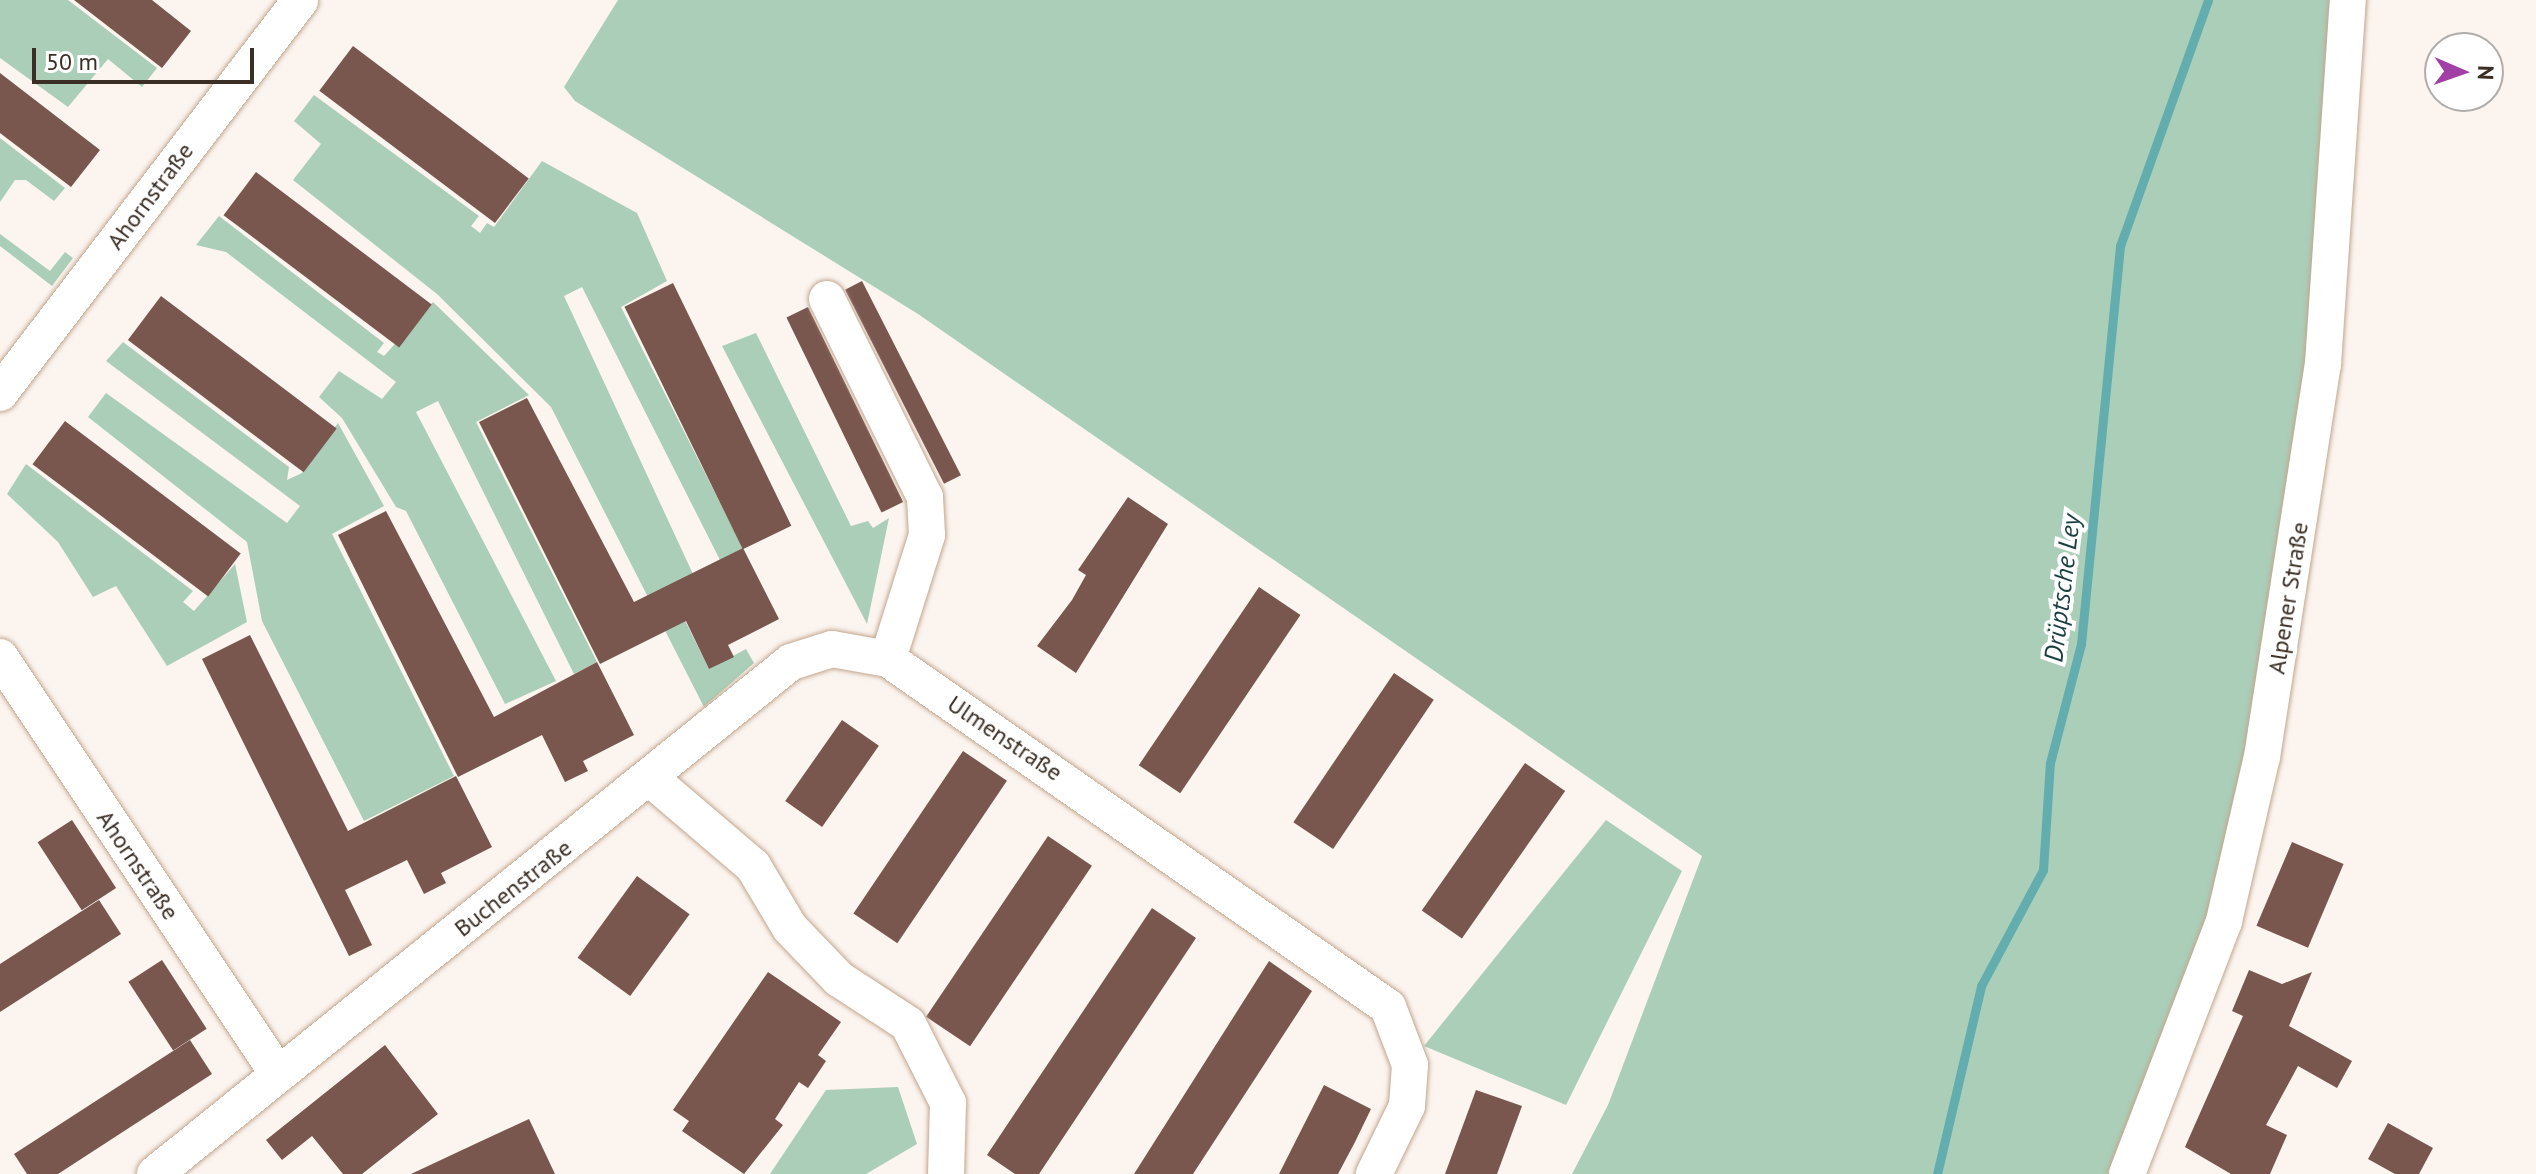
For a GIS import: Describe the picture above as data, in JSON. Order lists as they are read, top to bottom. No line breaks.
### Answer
{"streets":{"street":["Ahornstraße","Alpener Straße","Ulmenstraße","Buchenstraße"]},"crossings":[["Ahornstraße","Buchenstraße"],["Ulmenstraße","Buchenstraße"]],"water":["Drüptsche Ley"],"scale_bar":"50 m","north":"right"}
